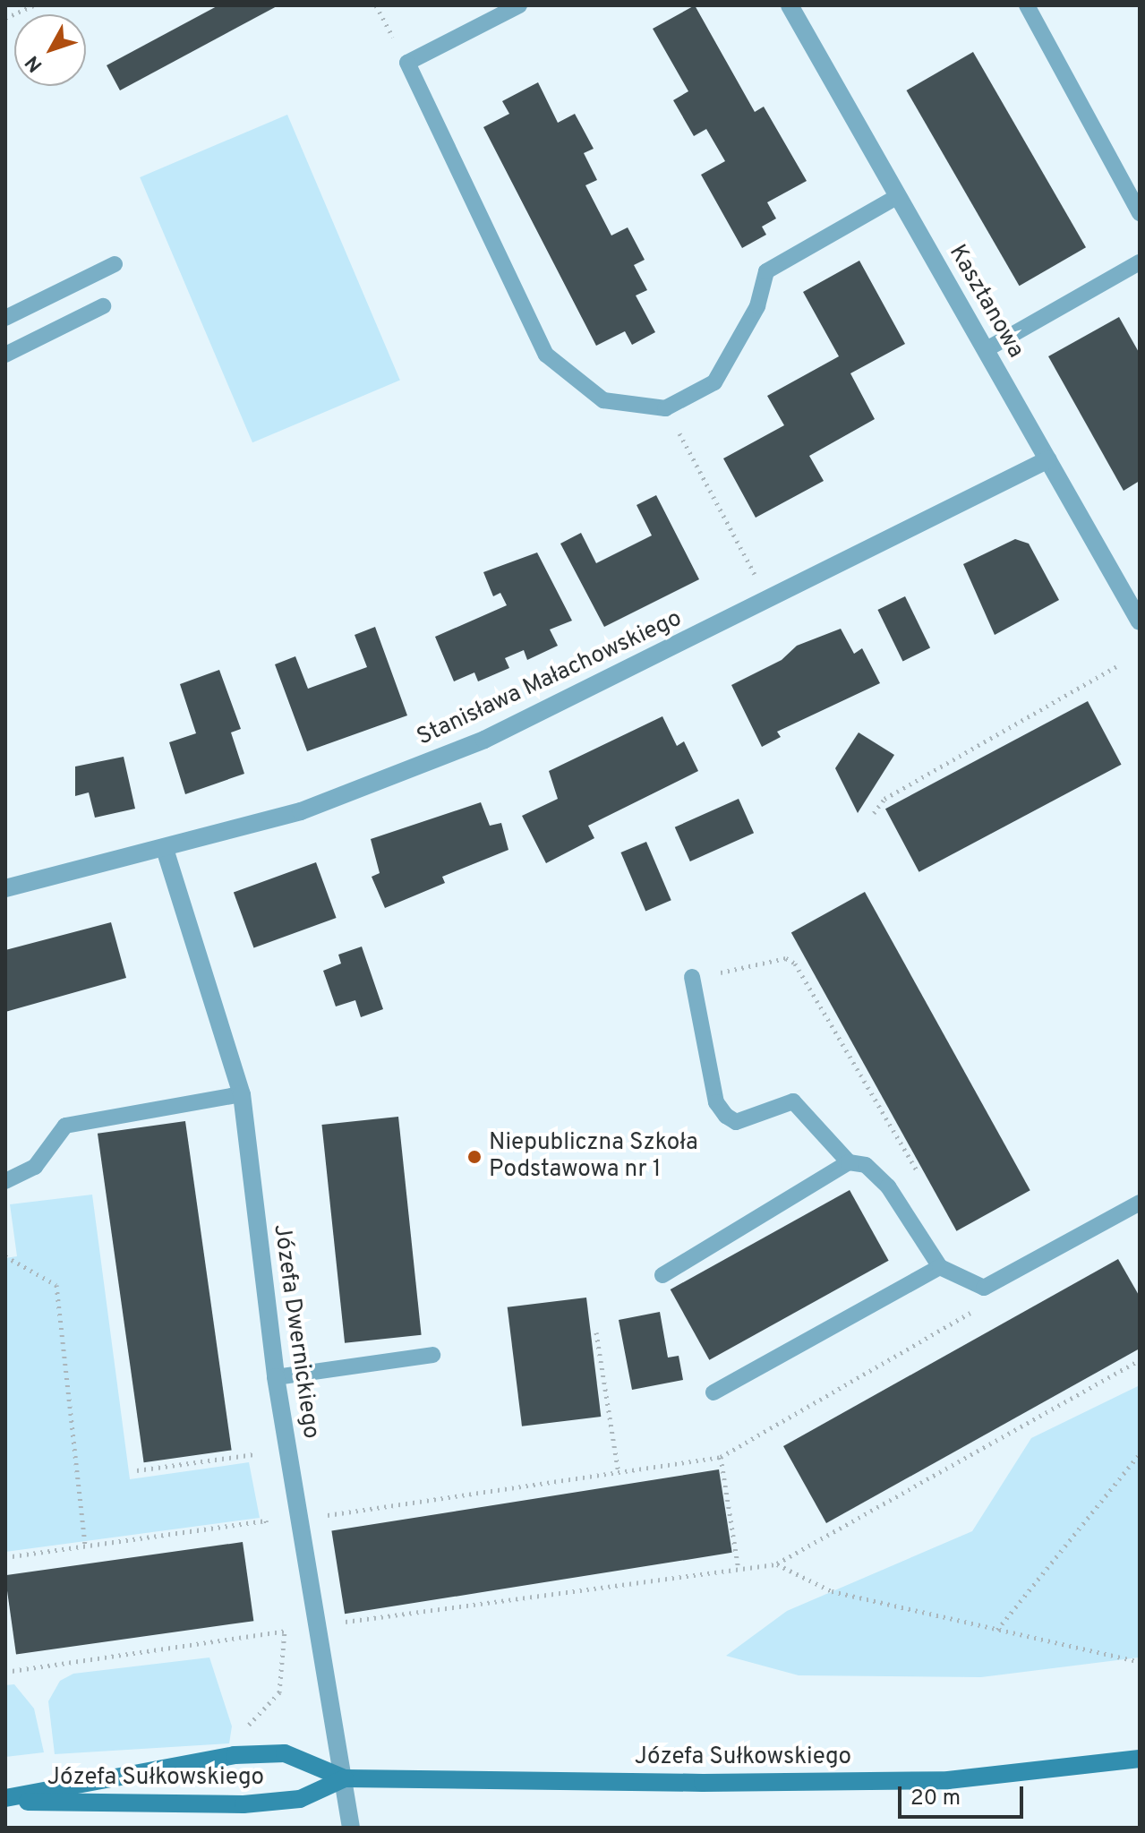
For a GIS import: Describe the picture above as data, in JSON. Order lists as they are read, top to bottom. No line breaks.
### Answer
{"streets":{"street":["Kasztanowa","Stanisława Małachowskiego","Józefa Dwernickiego","Józefa Sułkowskiego"]},"crossings":[["Kasztanowa","Stanisława Małachowskiego"],["Stanisława Małachowskiego","Józefa Dwernickiego"],["Józefa Dwernickiego","Józefa Sułkowskiego"]],"places":["Niepubliczna Szkoła Podstawowa nr 1"],"scale_bar":"20 m","north":"bottom left"}
